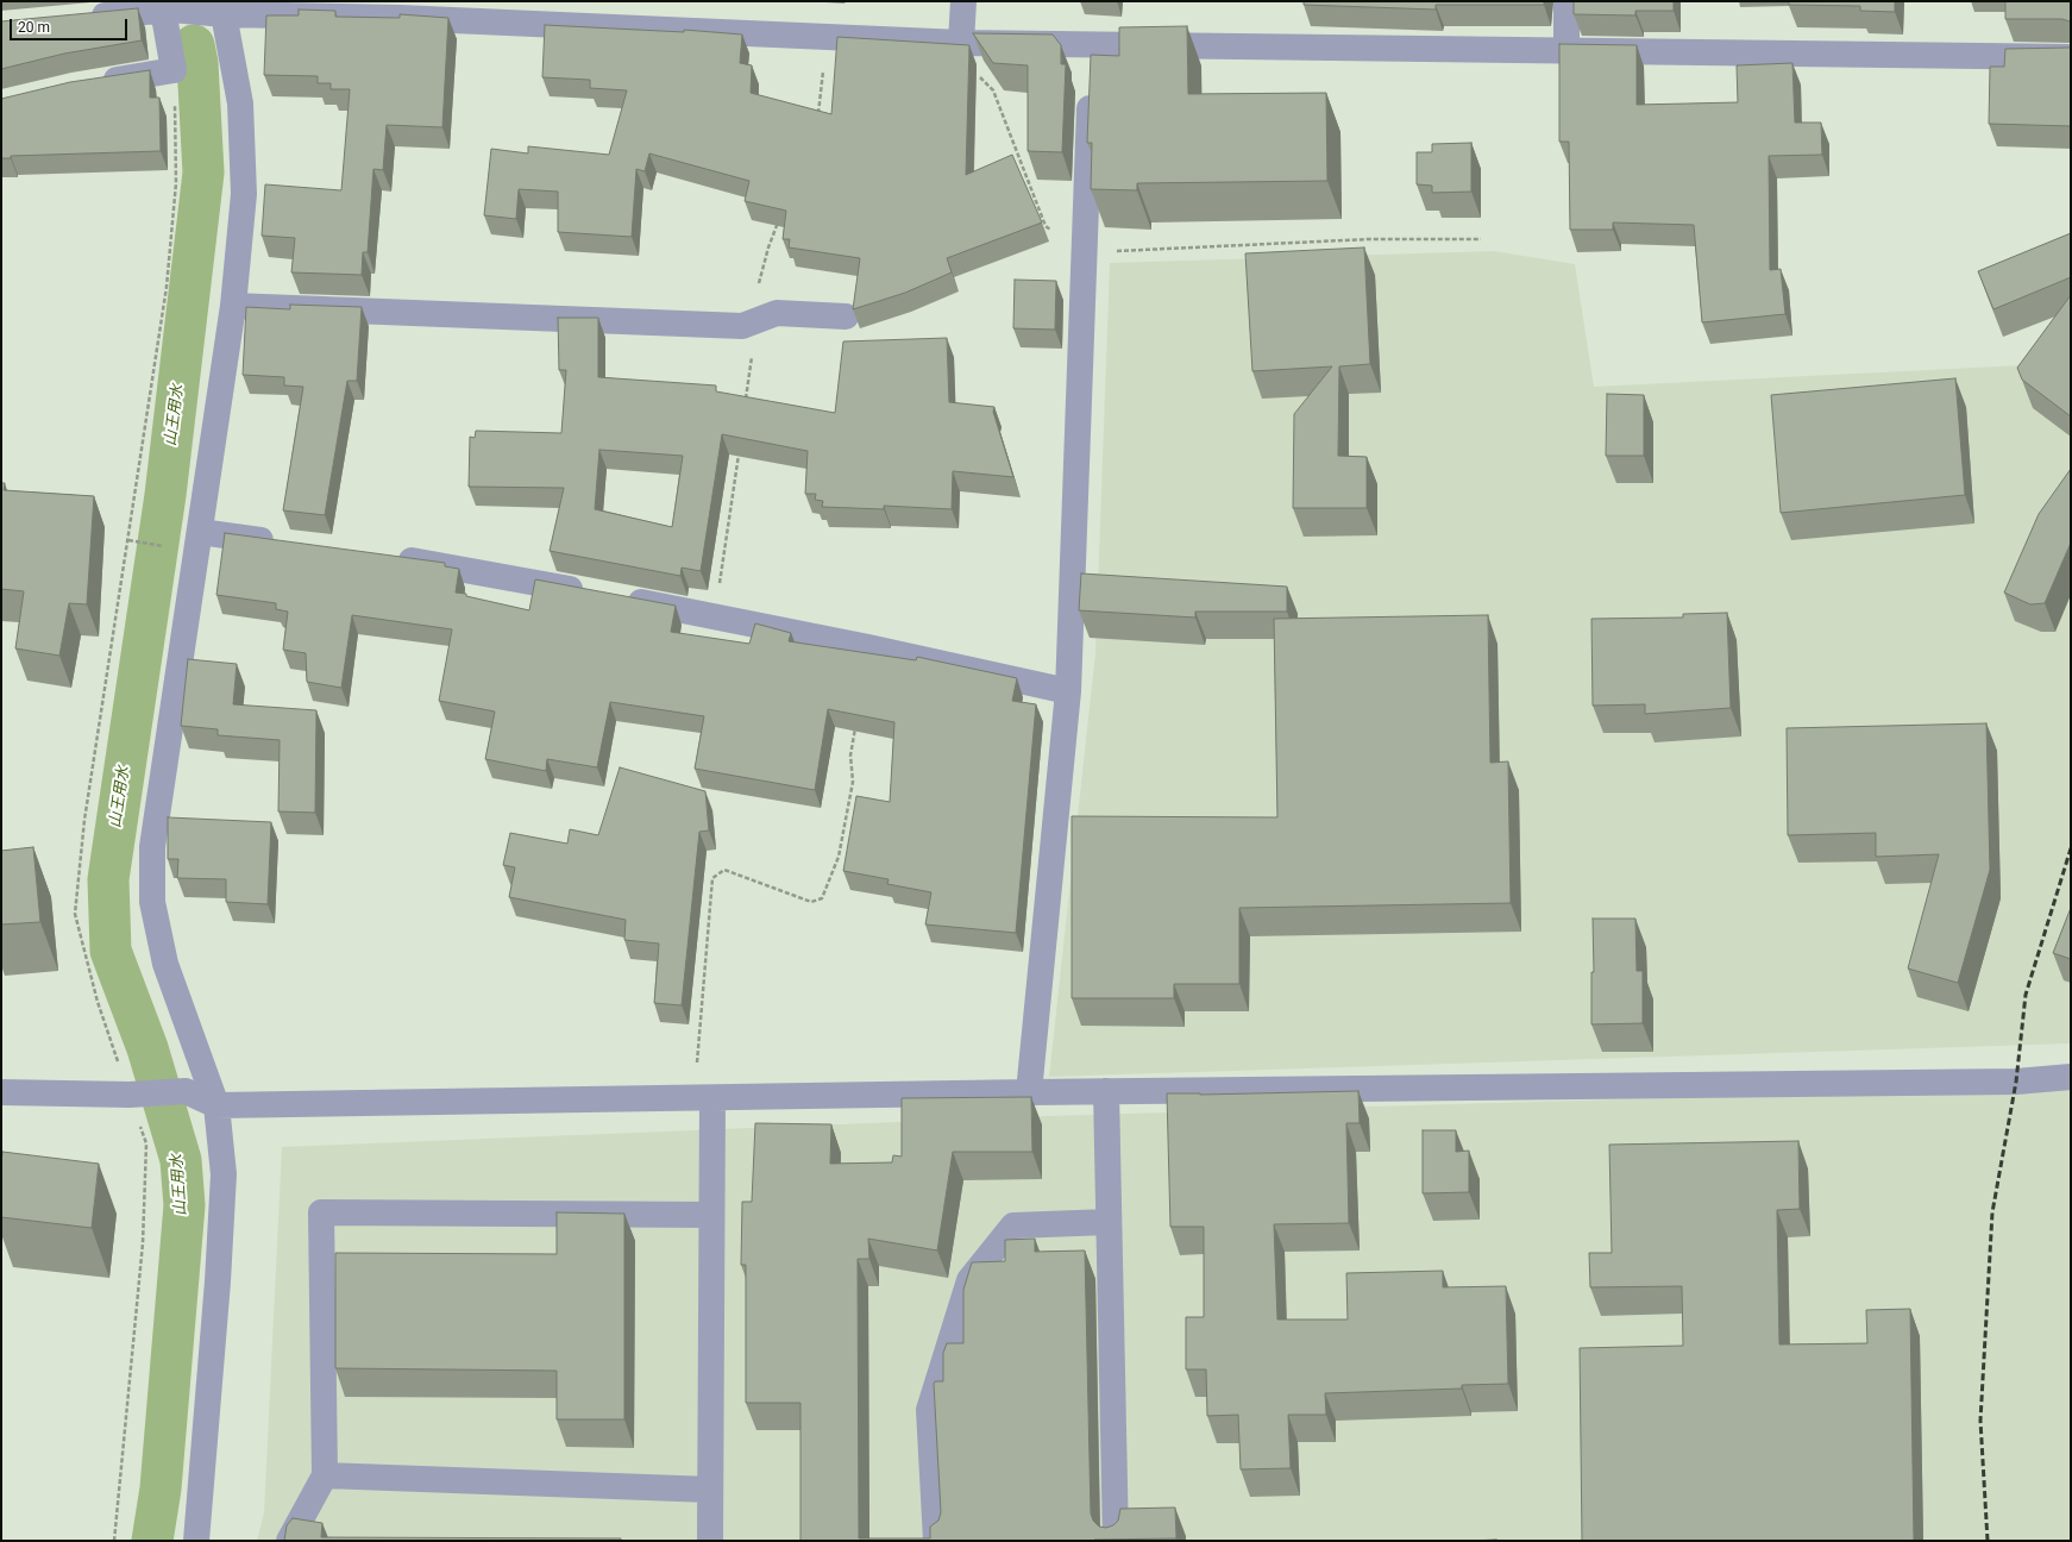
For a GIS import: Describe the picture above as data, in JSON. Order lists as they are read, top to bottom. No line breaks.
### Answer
{"water":["山王用水"],"scale_bar":"20 m"}
